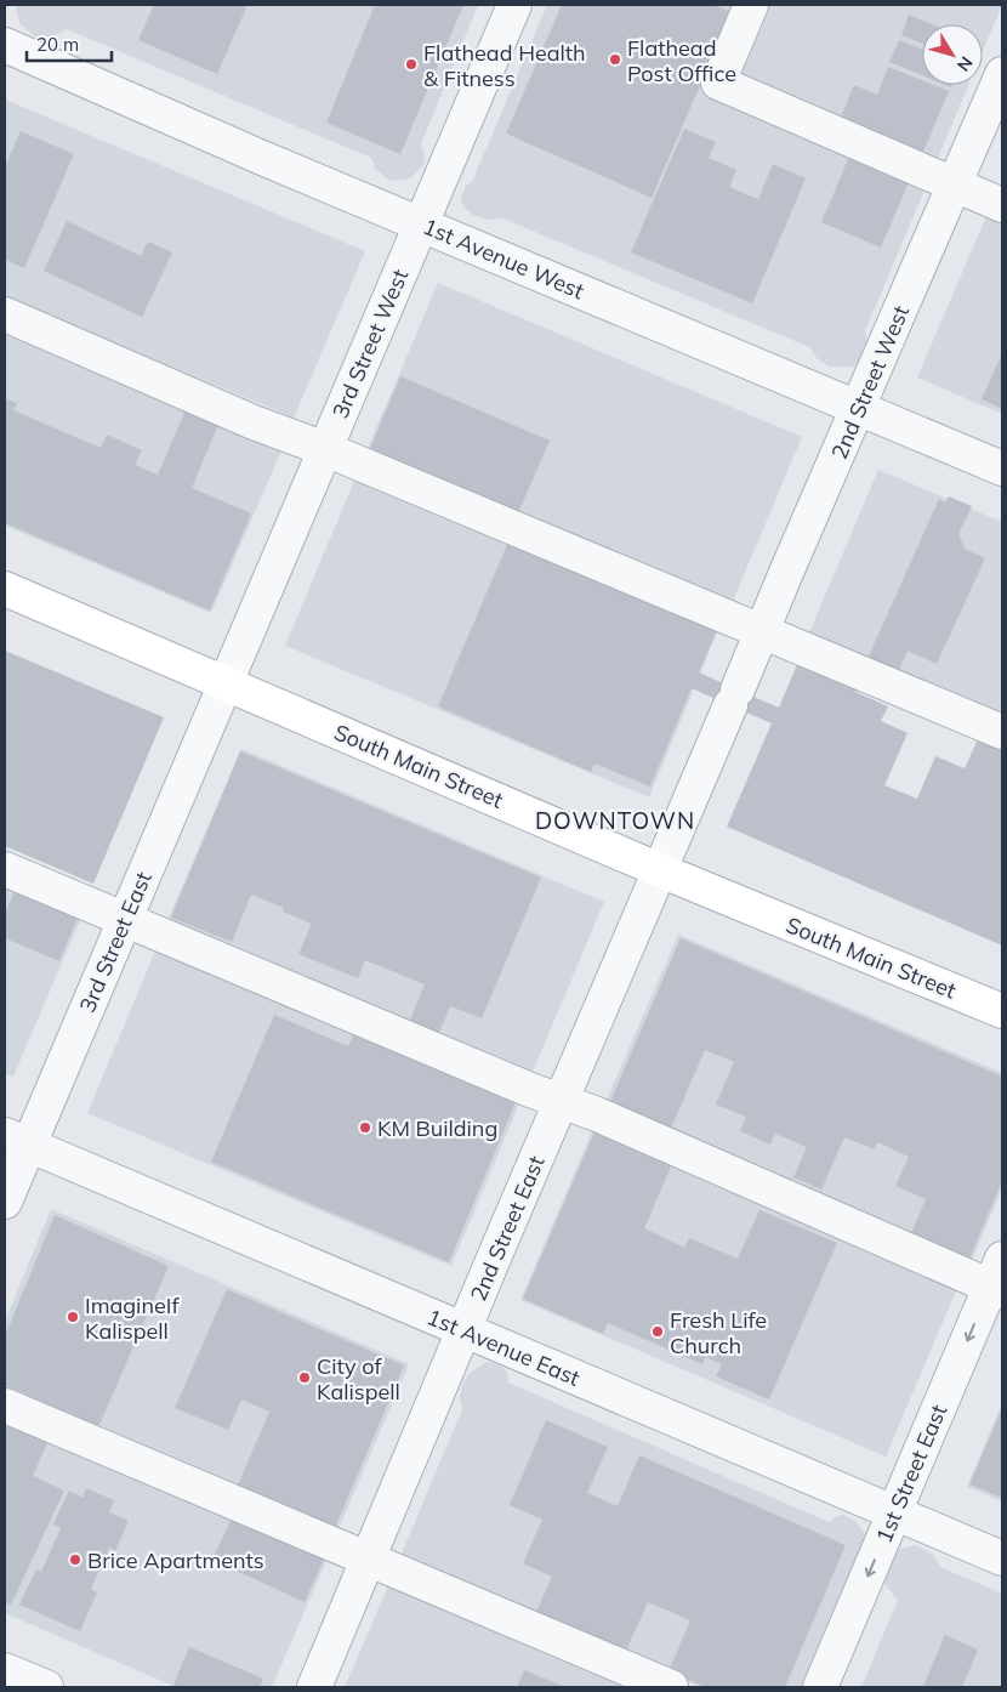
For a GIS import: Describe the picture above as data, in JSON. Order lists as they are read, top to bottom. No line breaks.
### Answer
{"streets":{"main road":["South Main Street"],"street":["1st Avenue West","3rd Street West","2nd Street West","3rd Street East","2nd Street East","1st Avenue East","1st Street East"]},"crossings":[["1st Avenue West","3rd Street West"],["1st Avenue West","2nd Street West"],["3rd Street West","South Main Street"],["3rd Street West","3rd Street East"],["2nd Street West","South Main Street"],["2nd Street West","2nd Street East"],["South Main Street","3rd Street East"],["South Main Street","2nd Street East"],["3rd Street East","1st Avenue East"],["2nd Street East","1st Avenue East"],["1st Avenue East","1st Street East"]],"one_way":["1st Street East"],"districts":["DOWNTOWN"],"places":["Flathead Post Office","Flathead Health & Fitness","KM Building","ImagineIf Kalispell","Fresh Life Church","City of Kalispell","Brice Apartments"],"scale_bar":"20 m","north":"bottom right"}
